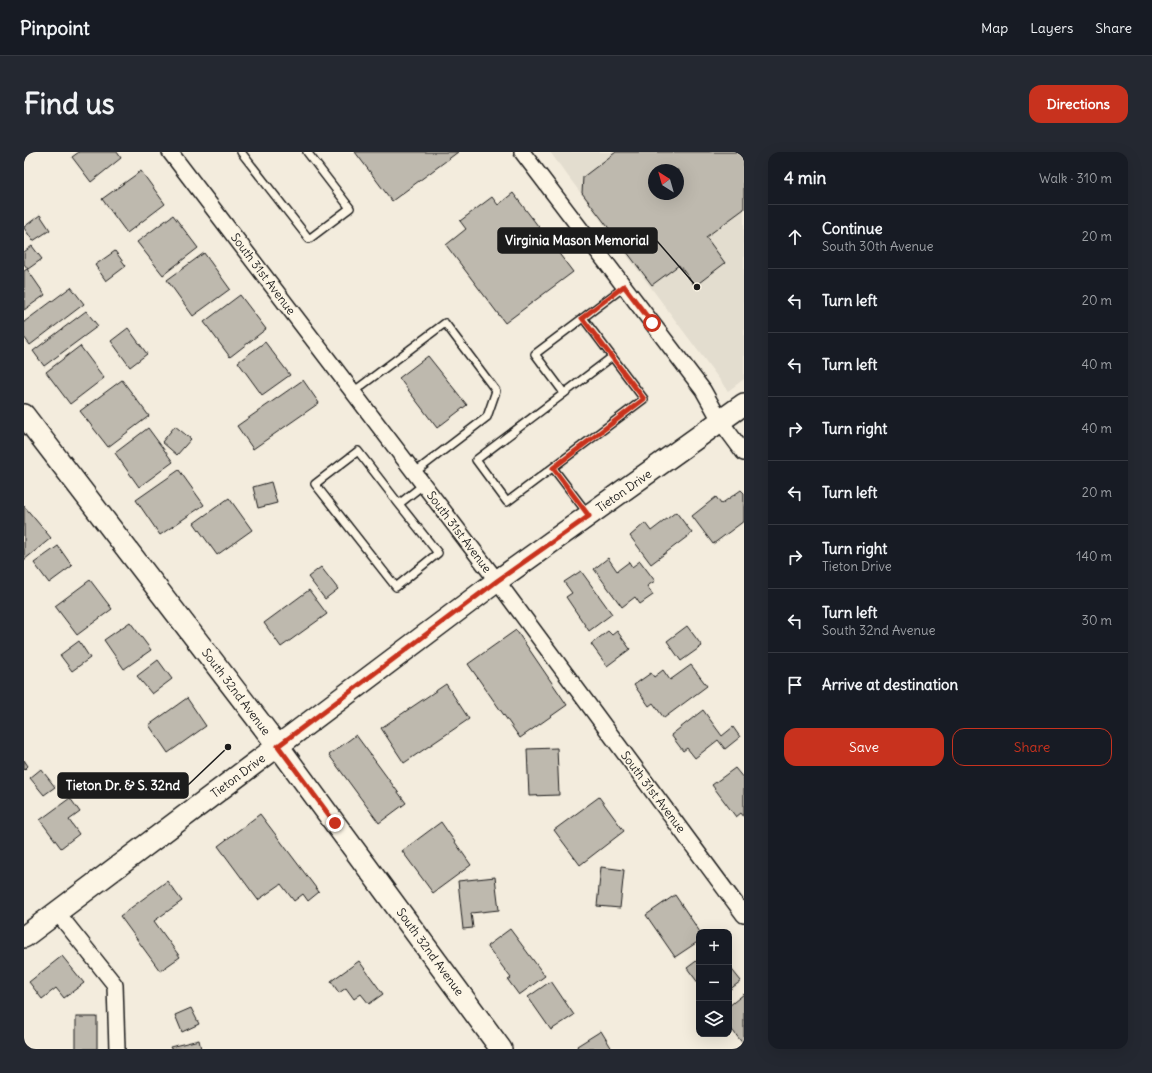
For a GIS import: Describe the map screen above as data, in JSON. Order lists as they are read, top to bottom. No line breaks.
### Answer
{"streets":{"main road":["Tieton Drive","South 32nd Avenue"],"street":["South 31st Avenue"]},"crossings":[["South 31st Avenue","Tieton Drive"],["Tieton Drive","South 32nd Avenue"]],"places":["Virginia Mason Memorial","Tieton Dr. & S. 32nd"],"north":"top left","page":{"header":"Pinpoint","nav":["Map","Layers","Share"],"buttons":["Directions",["Save","Share"]],"title":"Find us","heading":["4 min","Walk · 310 m"],"list":[["Continue","South 30th Avenue","20 m"],["Turn left","20 m"],["Turn left","40 m"],["Turn right","40 m"],["Turn left","20 m"],["Turn right","Tieton Drive","140 m"],["Turn left","South 32nd Avenue","30 m"],"Arrive at destination"],"map_buttons":["+","−"]}}
